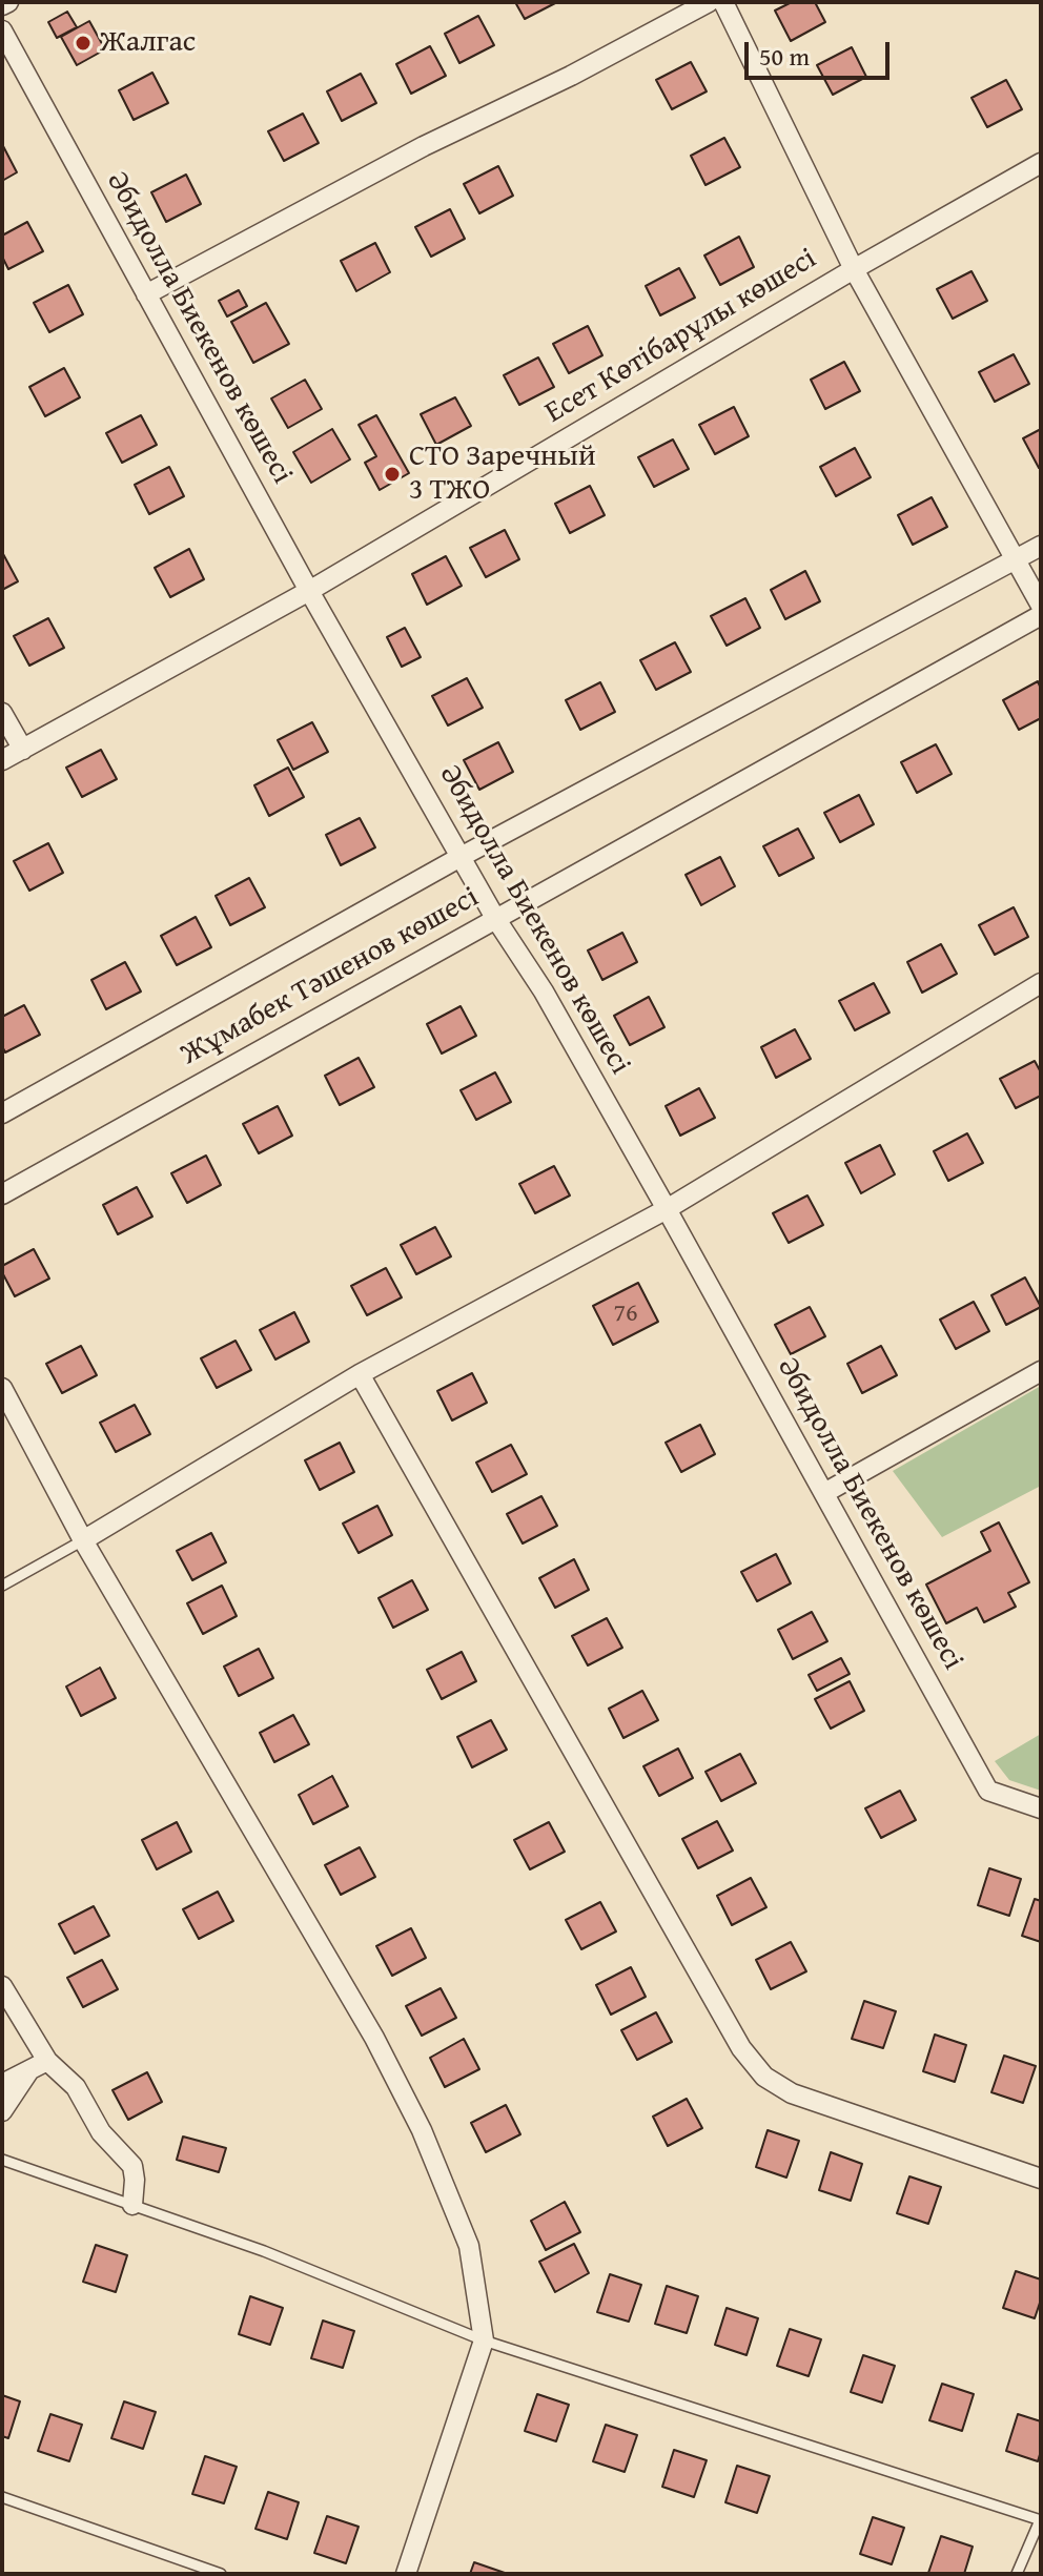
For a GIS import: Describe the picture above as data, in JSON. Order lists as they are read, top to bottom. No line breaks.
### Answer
{"streets":{"street":["Әбидолла Биекенов көшесі","Есет Көтібарұлы көшесі","Жұмабек Тәшенов көшесі"]},"crossings":[["Әбидолла Биекенов көшесі","Есет Көтібарұлы көшесі"],["Әбидолла Биекенов көшесі","Жұмабек Тәшенов көшесі"]],"places":["Жалгас","СТО Заречный 3 ТЖО"],"house_numbers":["76"],"scale_bar":"50 m"}
